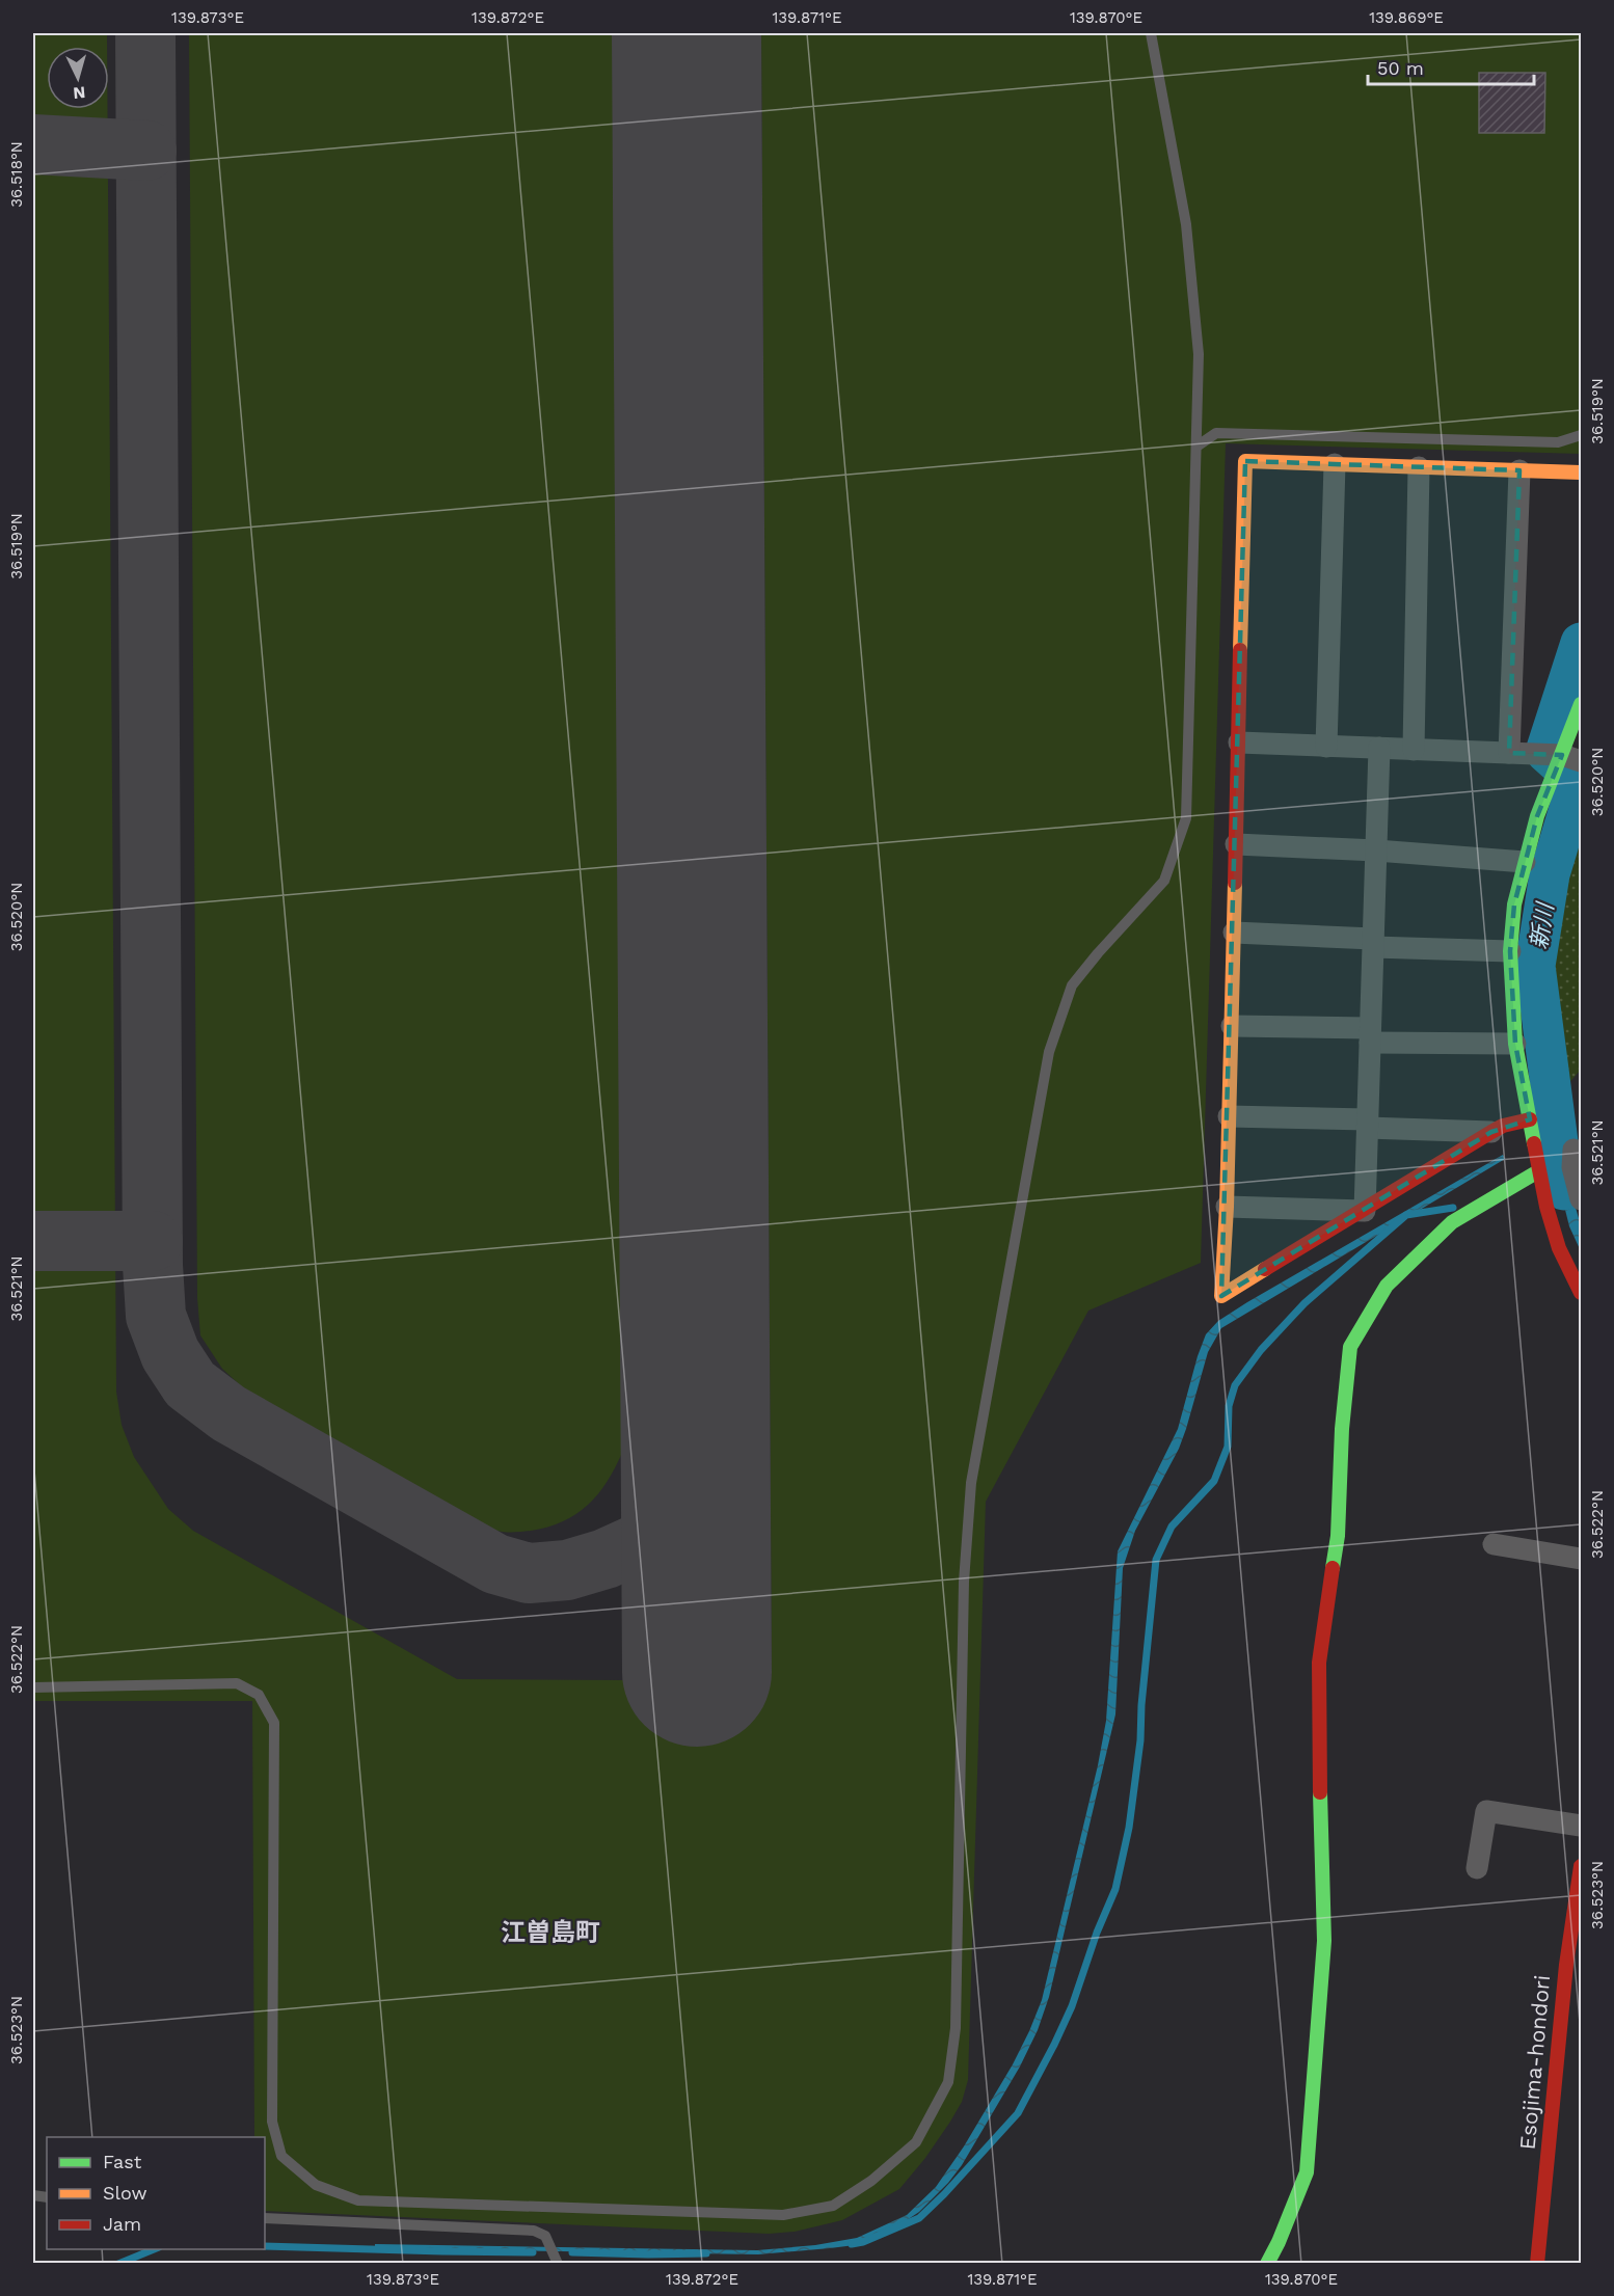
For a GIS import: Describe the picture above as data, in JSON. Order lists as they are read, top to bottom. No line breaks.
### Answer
{"streets":{"street":["Esojima-hondori"]},"districts":["江曽島町"],"water":["新川"],"legend":["Fast","Slow","Jam"],"scale_bar":"50 m","north":"bottom","coordinates":["139.873°E","139.872°E","139.871°E","139.870°E","139.869°E","36.518°N","36.519°N","36.520°N","36.521°N","36.522°N","36.523°N"]}
